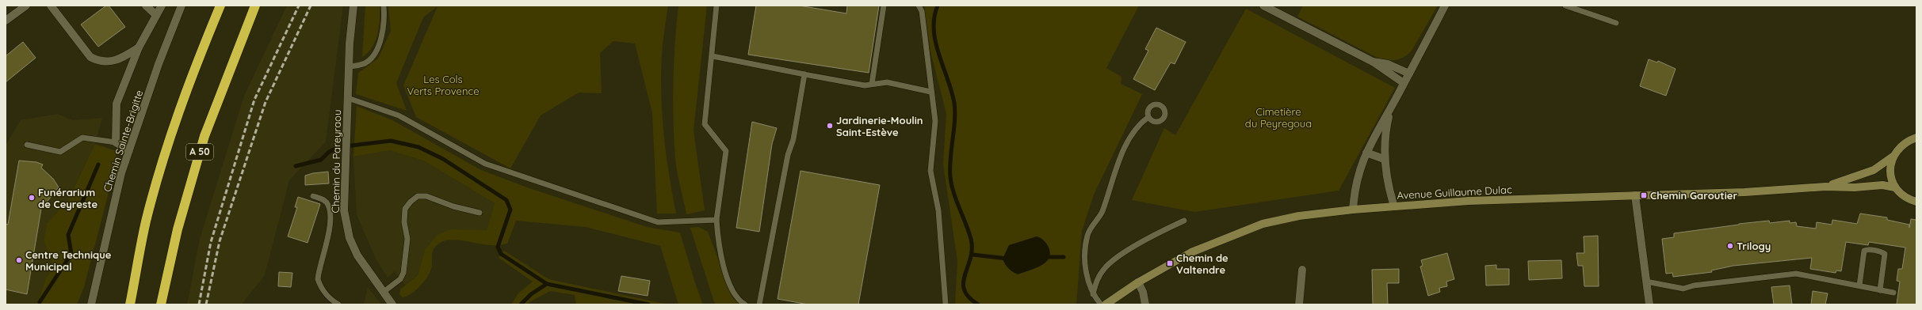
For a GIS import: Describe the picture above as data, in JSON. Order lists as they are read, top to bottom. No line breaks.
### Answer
{"streets":{"highway":["A 50"],"main road":["Avenue Guillaume Dulac"],"street":["Chemin Sainte-Brigitte","Chemin du Pareyraou"]},"parks":["Les Cols Verts Provence","Cimetière du Peyregoua"],"places":{"other":["Jardinerie-Moulin Saint-Estève","Funérarium de Ceyreste","Trilogy","Centre Technique Municipal"],"transit":["Chemin Garoutier","Chemin de Valtendre"]}}
